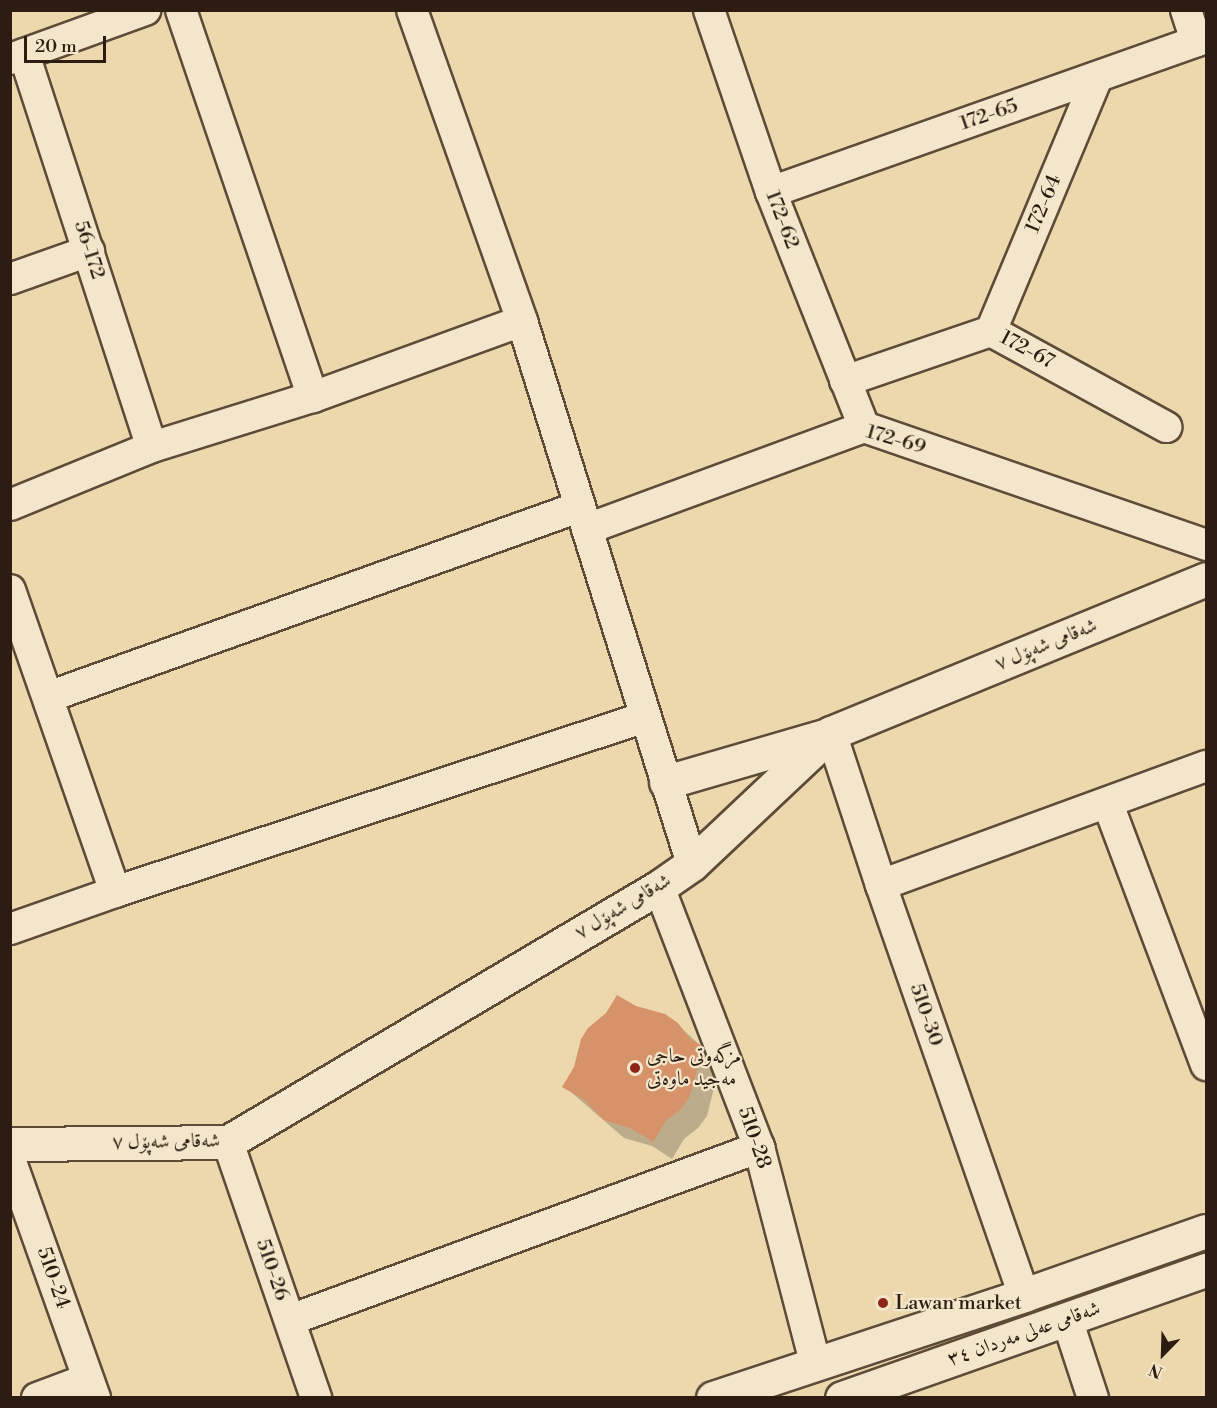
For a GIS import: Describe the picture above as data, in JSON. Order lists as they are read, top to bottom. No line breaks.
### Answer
{"streets":{"street":["172-65","172-64","172-62","56-172","172-67","172-69","شەقامی شەپۆل ٧","510-30","510-28","510-26","510-24","شەقامی عەلی مەردان ٣٤"]},"crossings":[["172-65","172-64"],["172-65","172-62"],["172-64","172-67"],["172-62","172-67"],["172-62","172-69"],["شەقامی شەپۆل ٧","510-30"],["شەقامی شەپۆل ٧","510-28"],["شەقامی شەپۆل ٧","510-26"],["شەقامی شەپۆل ٧","510-24"],["510-30","شەقامی عەلی مەردان ٣٤"],["510-28","شەقامی عەلی مەردان ٣٤"]],"places":["مزگەوتی حاجی مەجید ماوەتی","Lawan market"],"scale_bar":"20 m","north":"bottom left"}
